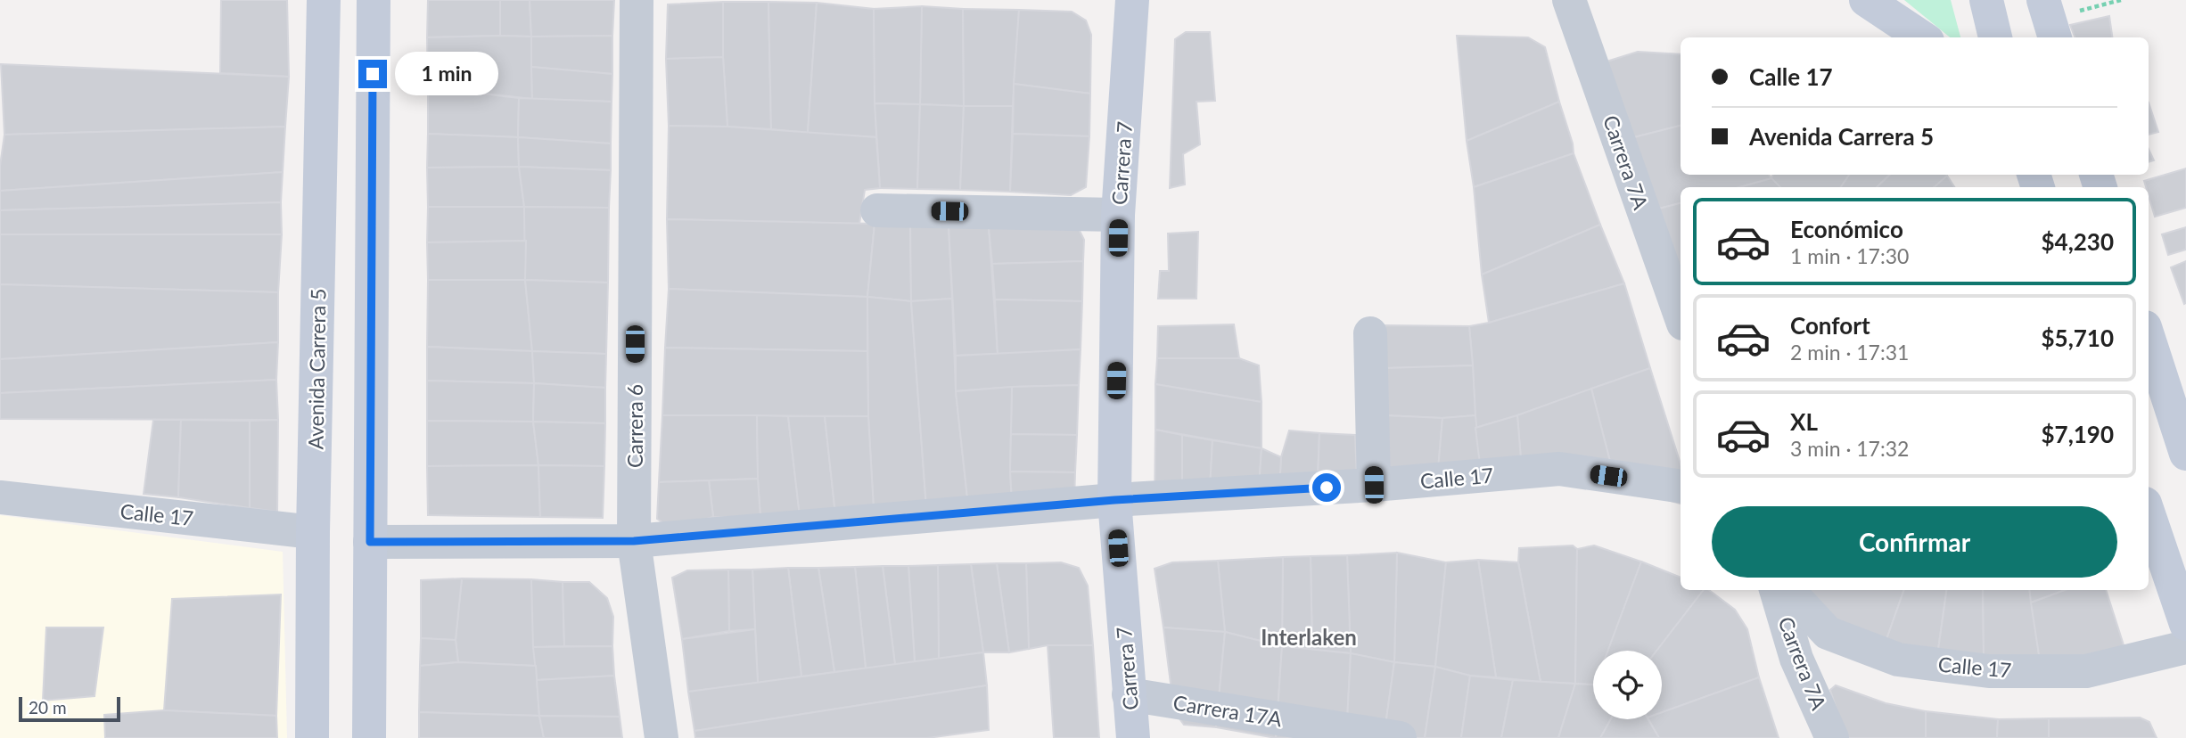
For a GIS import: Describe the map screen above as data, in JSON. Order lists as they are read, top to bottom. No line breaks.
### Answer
{"streets":{"main road":["Carrera 7","Avenida Carrera 5"],"street":["Carrera 7A","Carrera 6","Calle 17","Carrera 17A"]},"crossings":[["Carrera 7","Calle 17"],["Carrera 7","Carrera 17A"],["Avenida Carrera 5","Calle 17"],["Carrera 6","Calle 17"]],"districts":["Interlaken"],"scale_bar":"20 m","page":{"banner":["Calle 17","Avenida Carrera 5"],"bubble":"1 min","list":[{"name":"Económico","note":"1 min · 17:30","value":"$4,230"},{"name":"Confort","note":"2 min · 17:31","value":"$5,710"},{"name":"XL","note":"3 min · 17:32","value":"$7,190"}],"buttons":"Confirmar","scale":"20 m"}}
